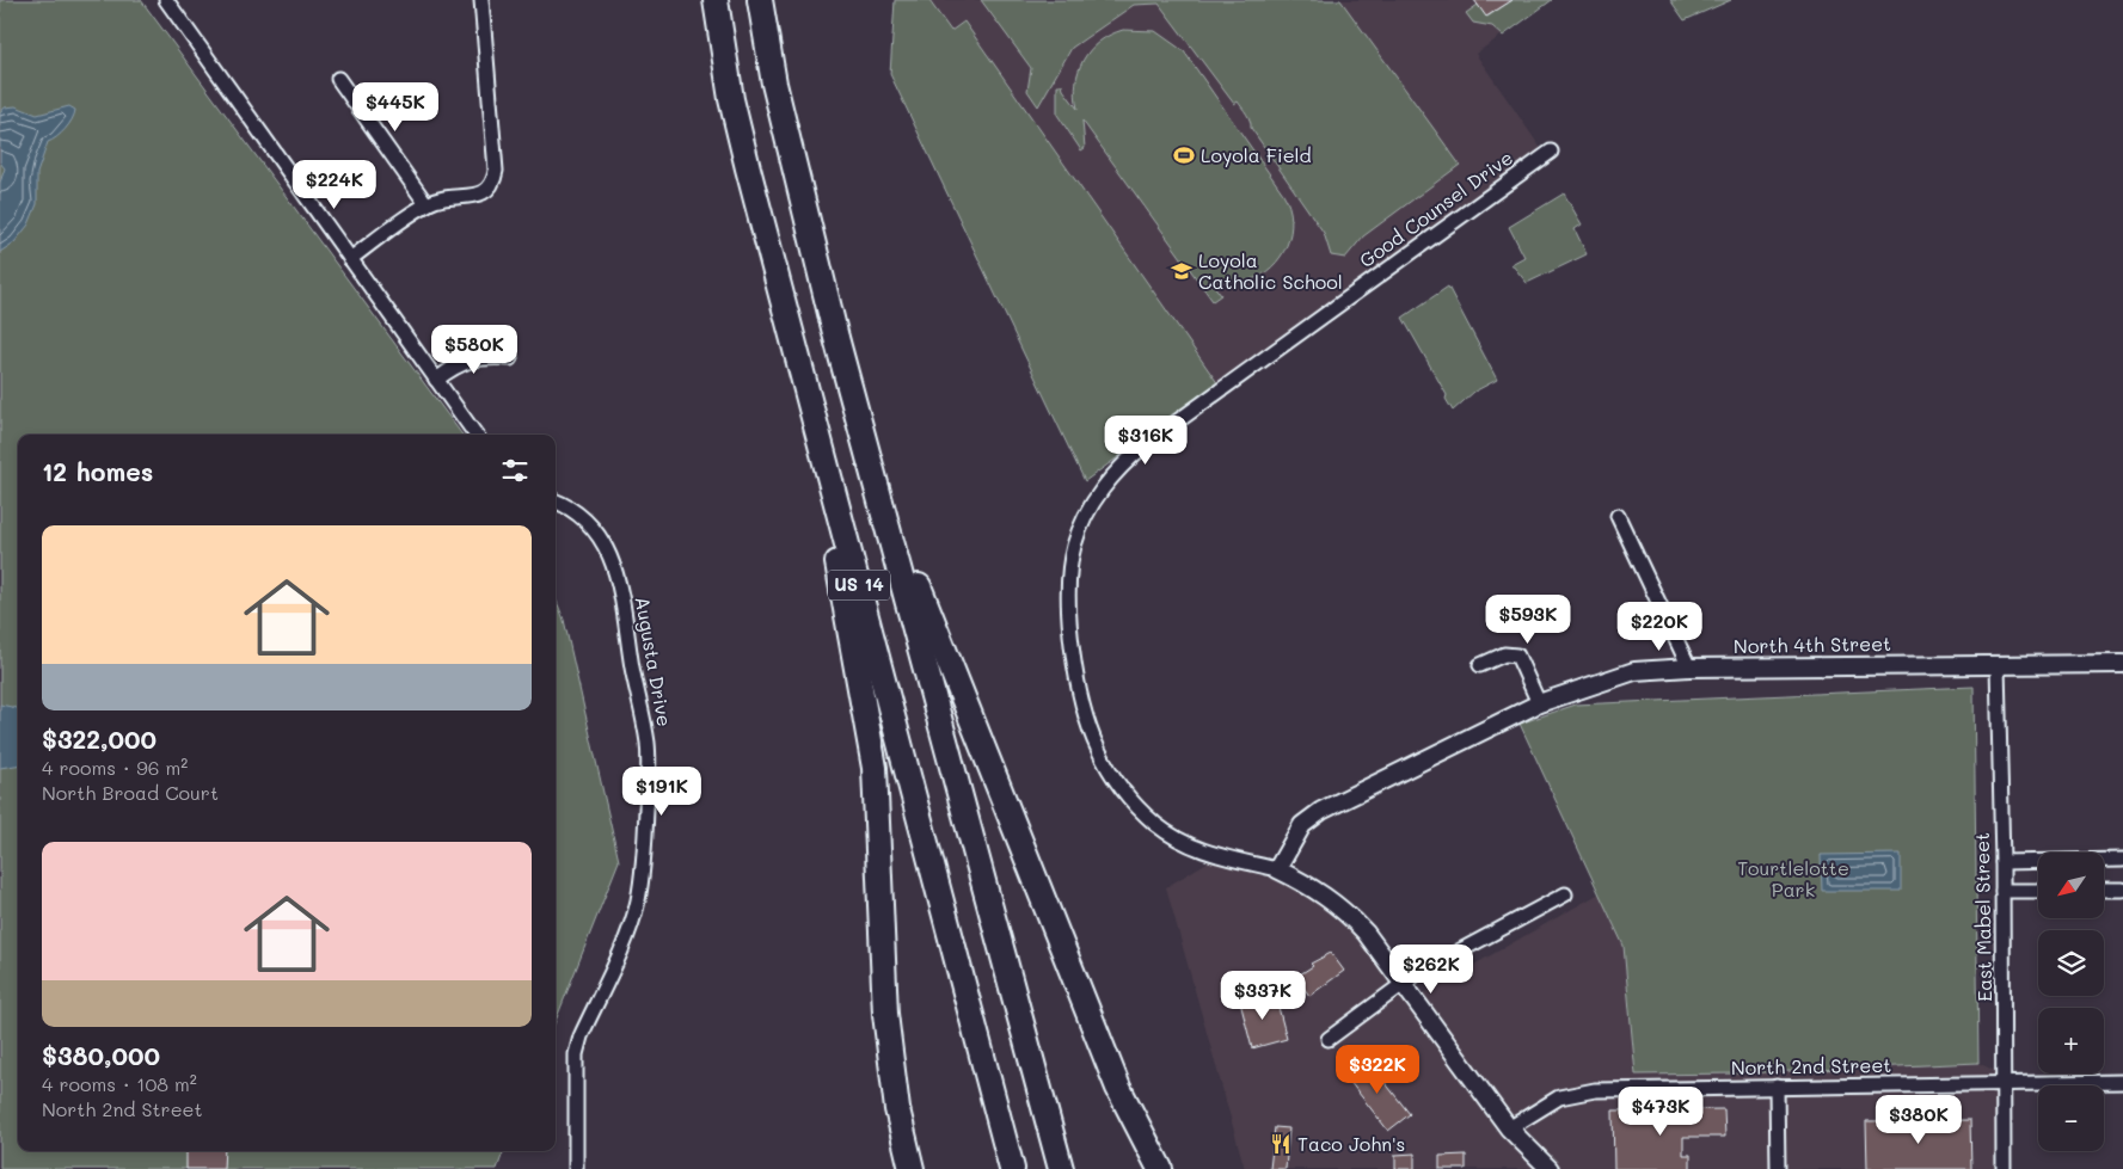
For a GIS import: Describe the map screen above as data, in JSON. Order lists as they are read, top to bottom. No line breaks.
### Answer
{"streets":{"highway":["US 14"],"street":["Good Counsel Drive","North 4th Street","Augusta Drive","East Mabel Street","North 2nd Street"]},"crossings":[["Good Counsel Drive","North 4th Street"],["Good Counsel Drive","North 2nd Street"],["North 4th Street","East Mabel Street"],["East Mabel Street","North 2nd Street"]],"parks":["Tourtlelotte Park"],"places":{"sports":["Loyola Field"],"school or university":["Loyola Catholic School"],"restaurant":["Taco John's"]},"north":"bottom left","page":{"price":["$445K","$224K","$580K","$316K","$593K","$220K","$191K","$262K","$337K","$322K","$473K","$380K"],"heading":"12 homes","list":[{"name":"$322,000","note":"4 rooms · 96 m² · North Broad Court"},{"name":"$380,000","note":"4 rooms · 108 m² · North 2nd Street"}],"map_buttons":["+","−"]}}
